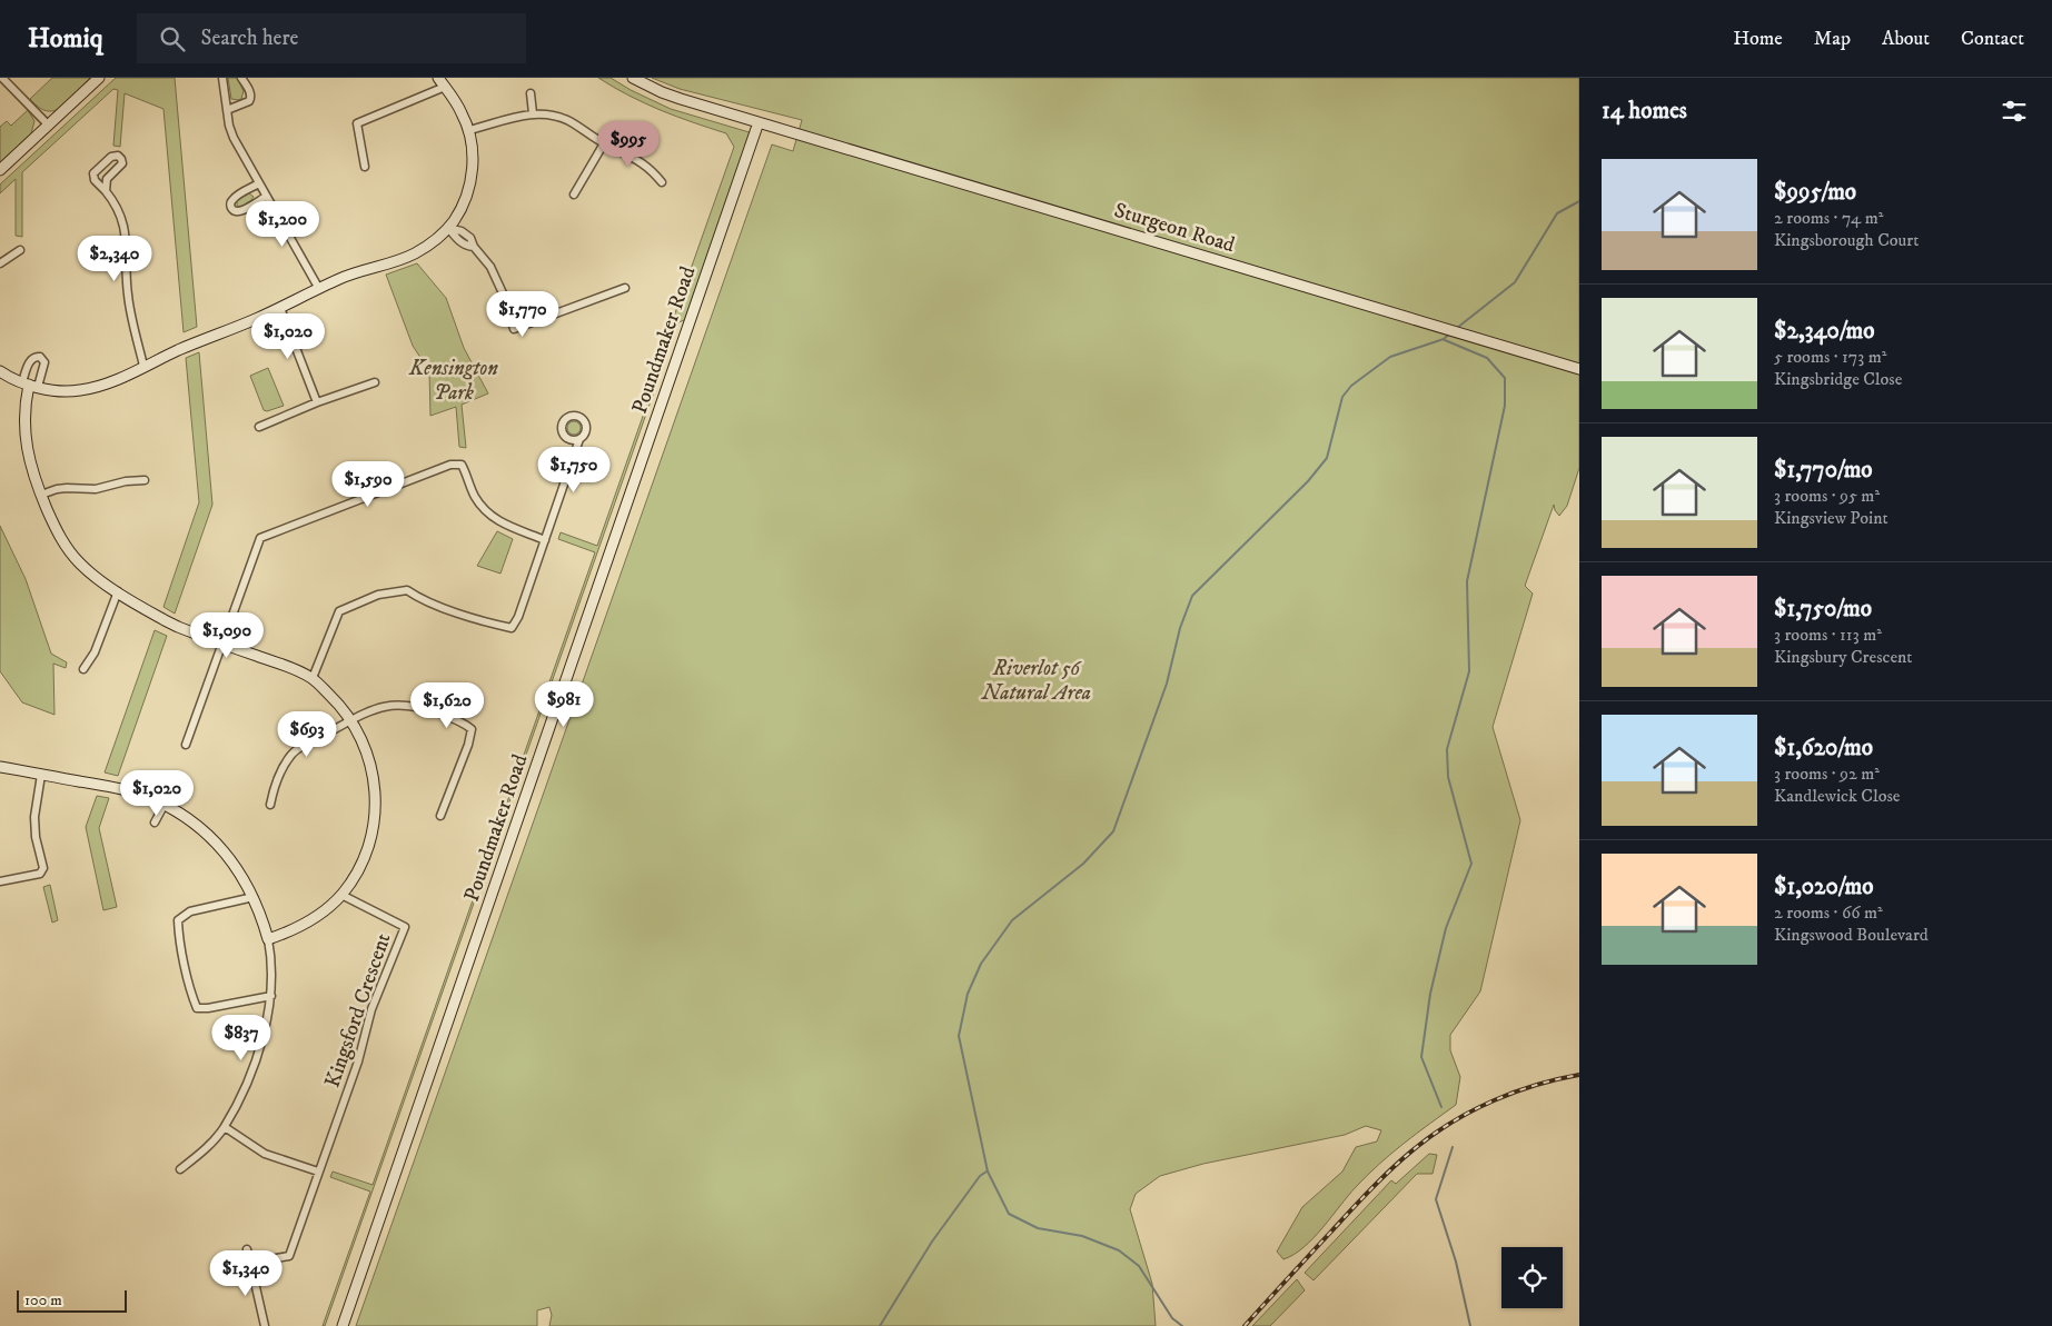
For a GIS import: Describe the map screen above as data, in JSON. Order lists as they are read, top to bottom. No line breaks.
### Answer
{"streets":{"street":["Sturgeon Road","Poundmaker Road","Kingsford Crescent"]},"crossings":[["Sturgeon Road","Poundmaker Road"]],"parks":["Kensington Park","Riverlot 56 Natural Area"],"scale_bar":"100 m","page":{"header":"Homiq","search":"Search here","nav":["Home","Map","About","Contact"],"heading":"14 homes","price":["$995","$1,200","$2,340","$1,770","$1,020","$1,750","$1,590","$1,090","$981","$1,620","$693","$1,020","$837","$1,340"],"list":[{"name":"$995/mo","note":"2 rooms · 74 m² · Kingsborough Court"},{"name":"$2,340/mo","note":"5 rooms · 173 m² · Kingsbridge Close"},{"name":"$1,770/mo","note":"3 rooms · 95 m² · Kingsview Point"},{"name":"$1,750/mo","note":"3 rooms · 113 m² · Kingsbury Crescent"},{"name":"$1,620/mo","note":"3 rooms · 92 m² · Kandlewick Close"},{"name":"$1,020/mo","note":"2 rooms · 66 m² · Kingswood Boulevard"}],"scale":"100 m"}}
